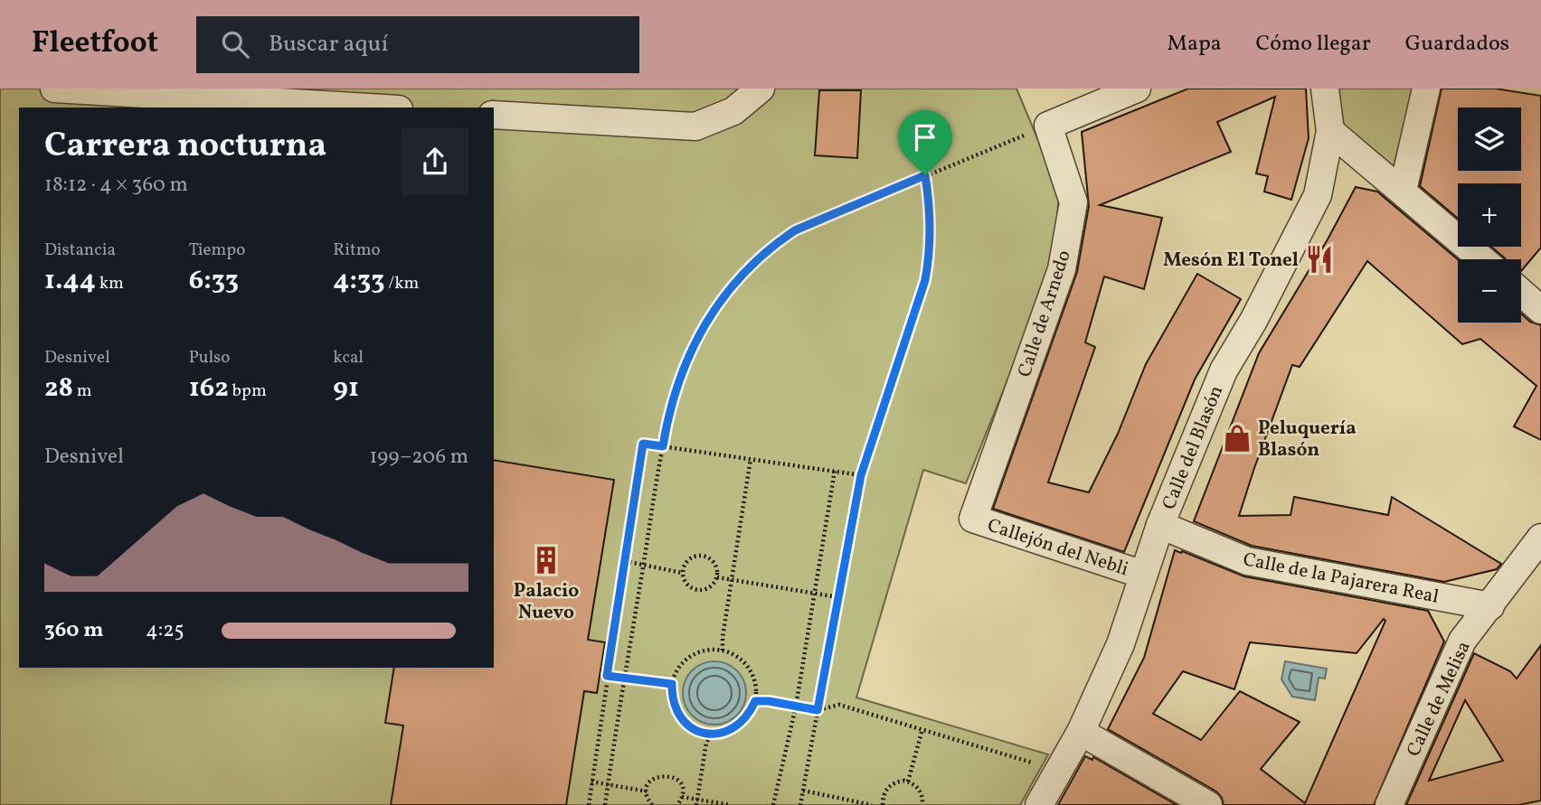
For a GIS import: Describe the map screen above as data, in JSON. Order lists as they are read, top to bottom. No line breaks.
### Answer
{"streets":{"street":["Calle de Arnedo","Calle del Blasón","Callejón del Nebli","Calle de la Pajarera Real","Calle de Melisa"]},"crossings":[["Calle de Arnedo","Callejón del Nebli"],["Calle del Blasón","Callejón del Nebli"],["Calle del Blasón","Calle de la Pajarera Real"],["Calle de la Pajarera Real","Calle de Melisa"]],"places":{"restaurant":["Mesón El Tonel"],"shop":["Peluquería Blasón"],"building":["Palacio Nuevo"]},"page":{"header":"Fleetfoot","search":"Buscar aquí","nav":["Mapa","Cómo llegar","Guardados"],"map_buttons":["+","−"],"heading":["Carrera nocturna","18:12 · 4 × 360 m"],"stats":[["Distancia","1.44 km"],["Tiempo","6:33"],["Ritmo","4:33 /km"],["Desnivel","28 m"],["Pulso","162 bpm"],["kcal","91"]],"chart":["Desnivel","199–206 m"],"list":[{"name":"360 m","note":"4:25"}]}}
